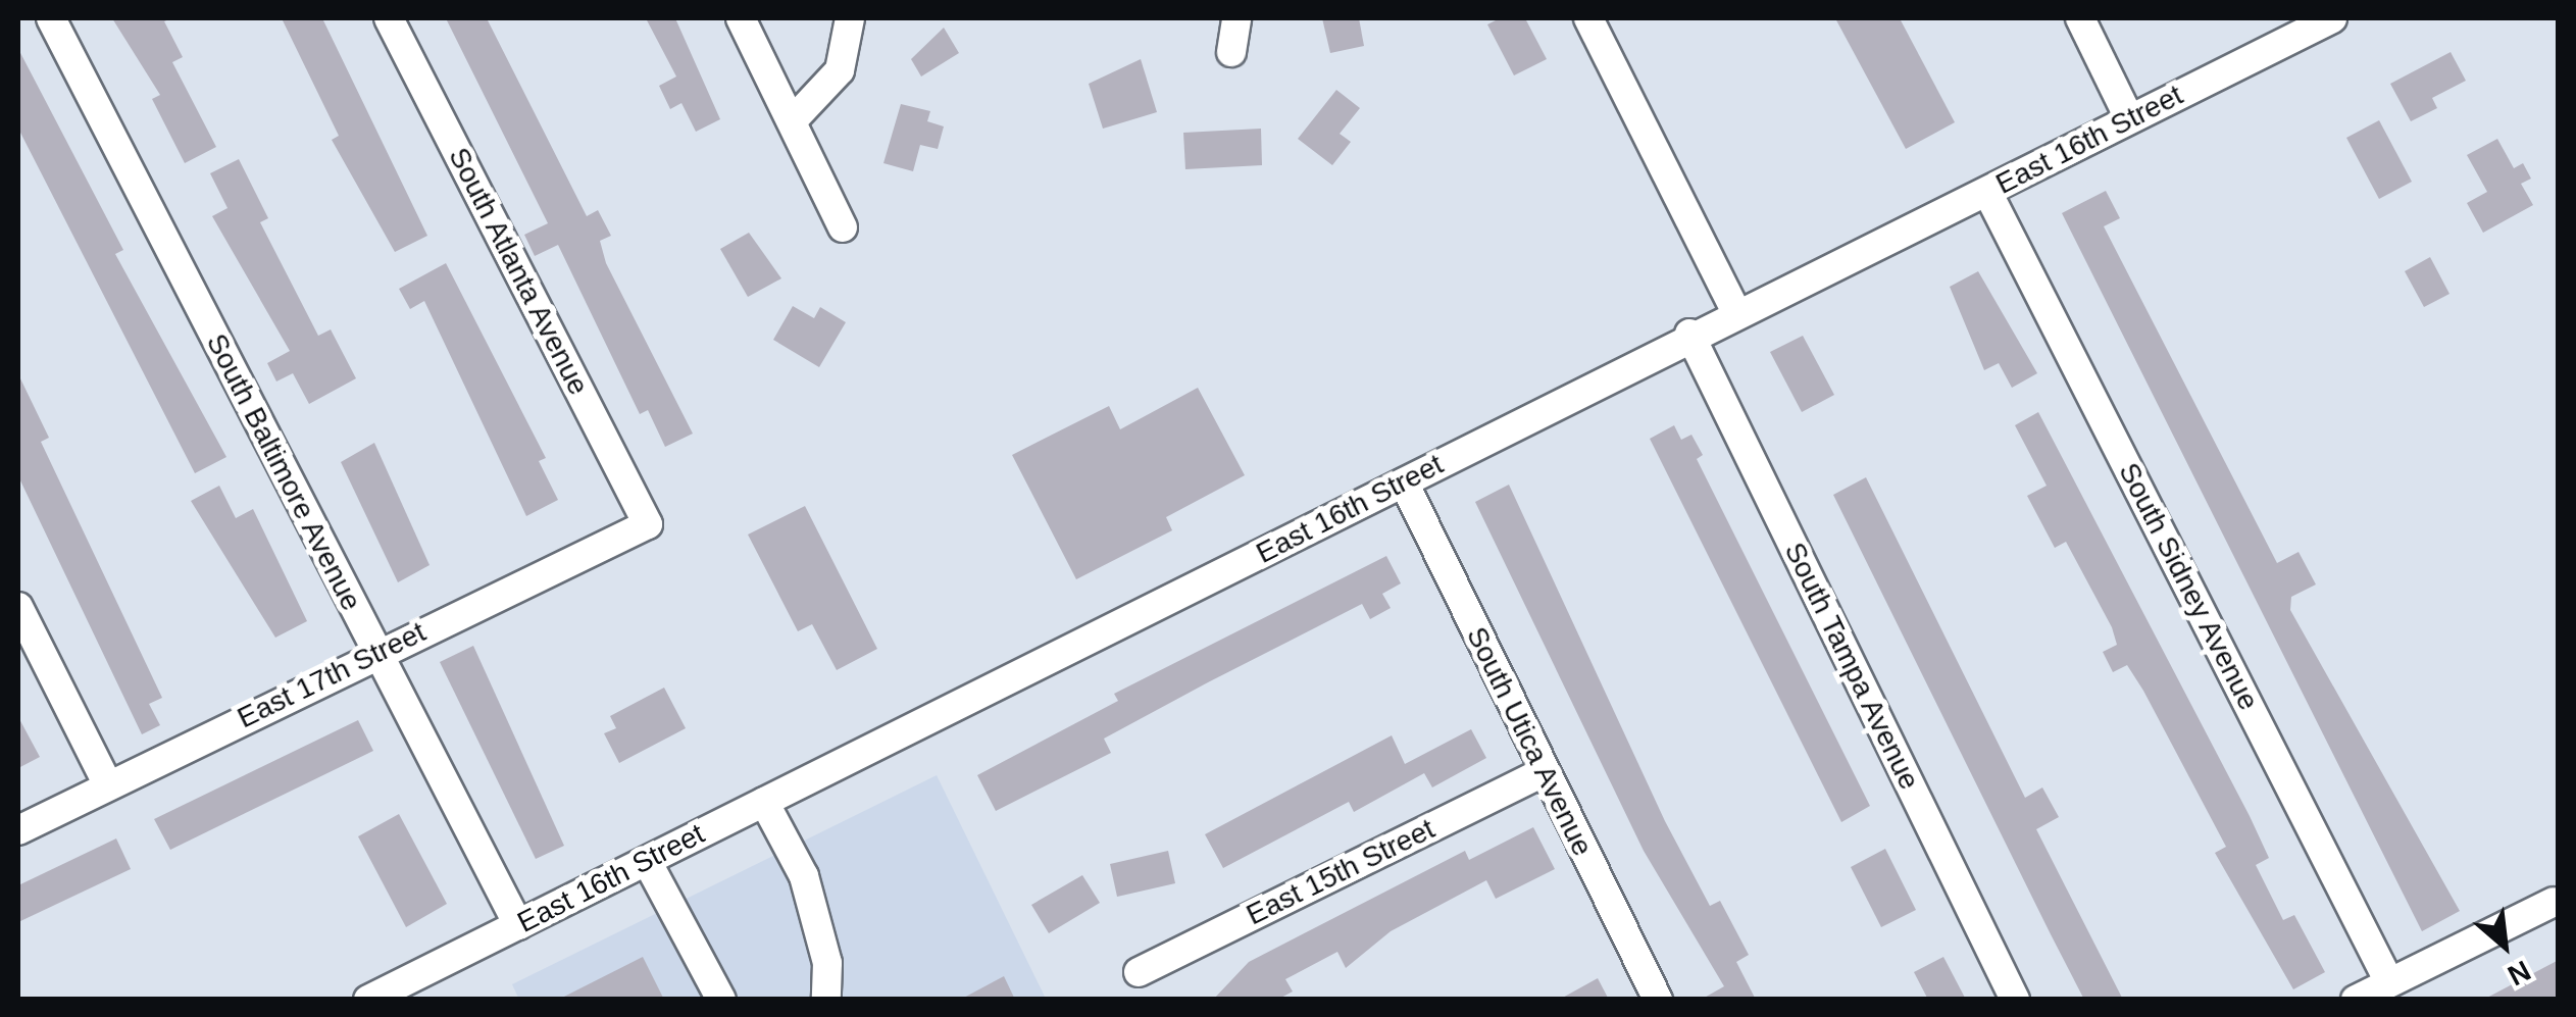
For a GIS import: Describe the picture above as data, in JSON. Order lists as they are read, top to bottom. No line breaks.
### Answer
{"streets":{"street":["East 16th Street","South Atlanta Avenue","South Baltimore Avenue","South Sidney Avenue","South Tampa Avenue","East 17th Street","South Utica Avenue","East 15th Street"]},"crossings":[["East 16th Street","South Baltimore Avenue"],["East 16th Street","South Sidney Avenue"],["East 16th Street","South Tampa Avenue"],["East 16th Street","South Utica Avenue"],["South Atlanta Avenue","East 17th Street"],["South Baltimore Avenue","East 17th Street"],["South Utica Avenue","East 15th Street"]],"north":"bottom right"}
